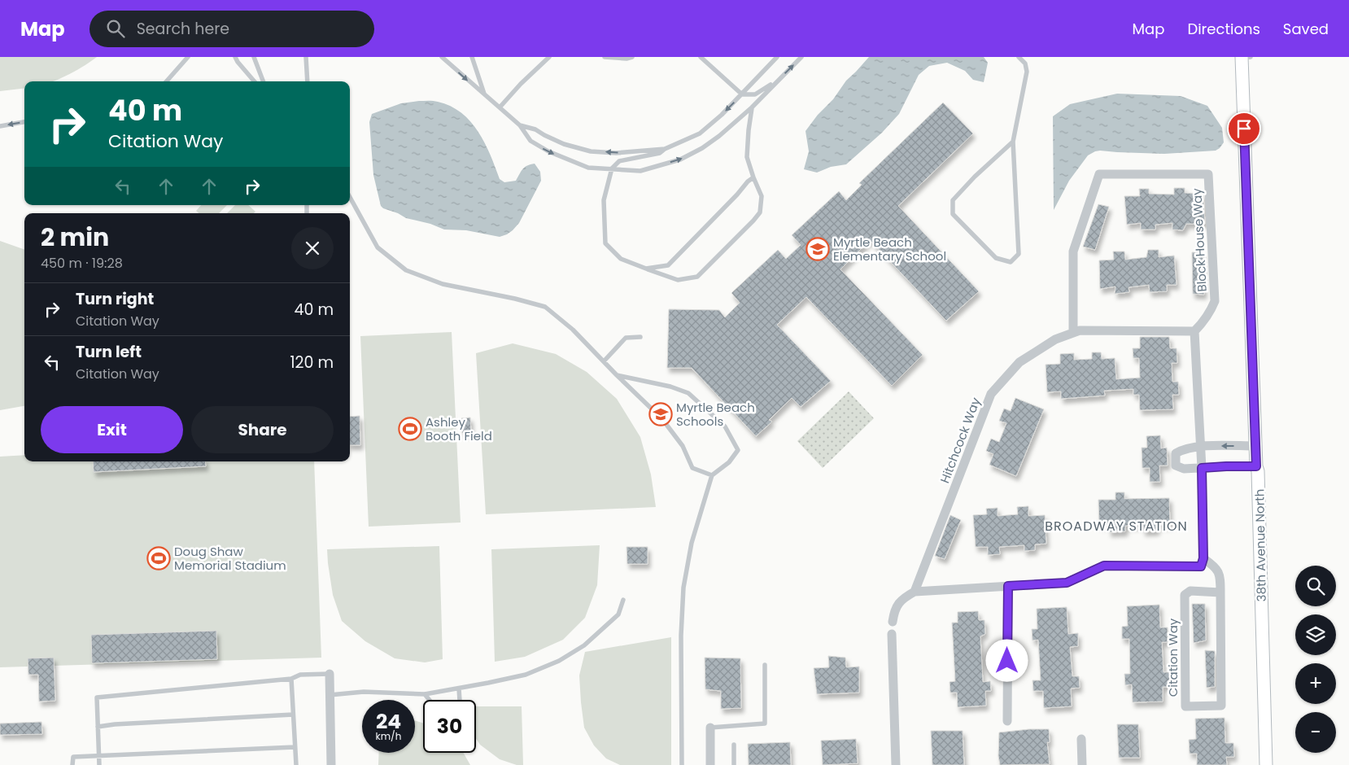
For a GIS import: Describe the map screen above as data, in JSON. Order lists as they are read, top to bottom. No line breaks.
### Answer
{"streets":{"main road":["38th Avenue North"],"street":["Block House Way","Hitchcock Way","Citation Way"]},"crossings":[["Block House Way","Hitchcock Way"]],"districts":["BROADWAY STATION"],"places":{"school or university":["Myrtle Beach Elementary School","Myrtle Beach Schools"],"sports":["Ashley Booth Field","Doug Shaw Memorial Stadium"]},"page":{"header":"Map","search":"Search here","nav":["Map","Directions","Saved"],"turn":["40 m","Citation Way"],"heading":["2 min","450 m · 19:28"],"list":[{"name":"Turn right","note":"Citation Way","value":"40 m"},{"name":"Turn left","note":"Citation Way","value":"120 m"}],"buttons":["Exit","Share"],"map_buttons":["+","−"],"speed":"24 km/h","limit":"30"}}
